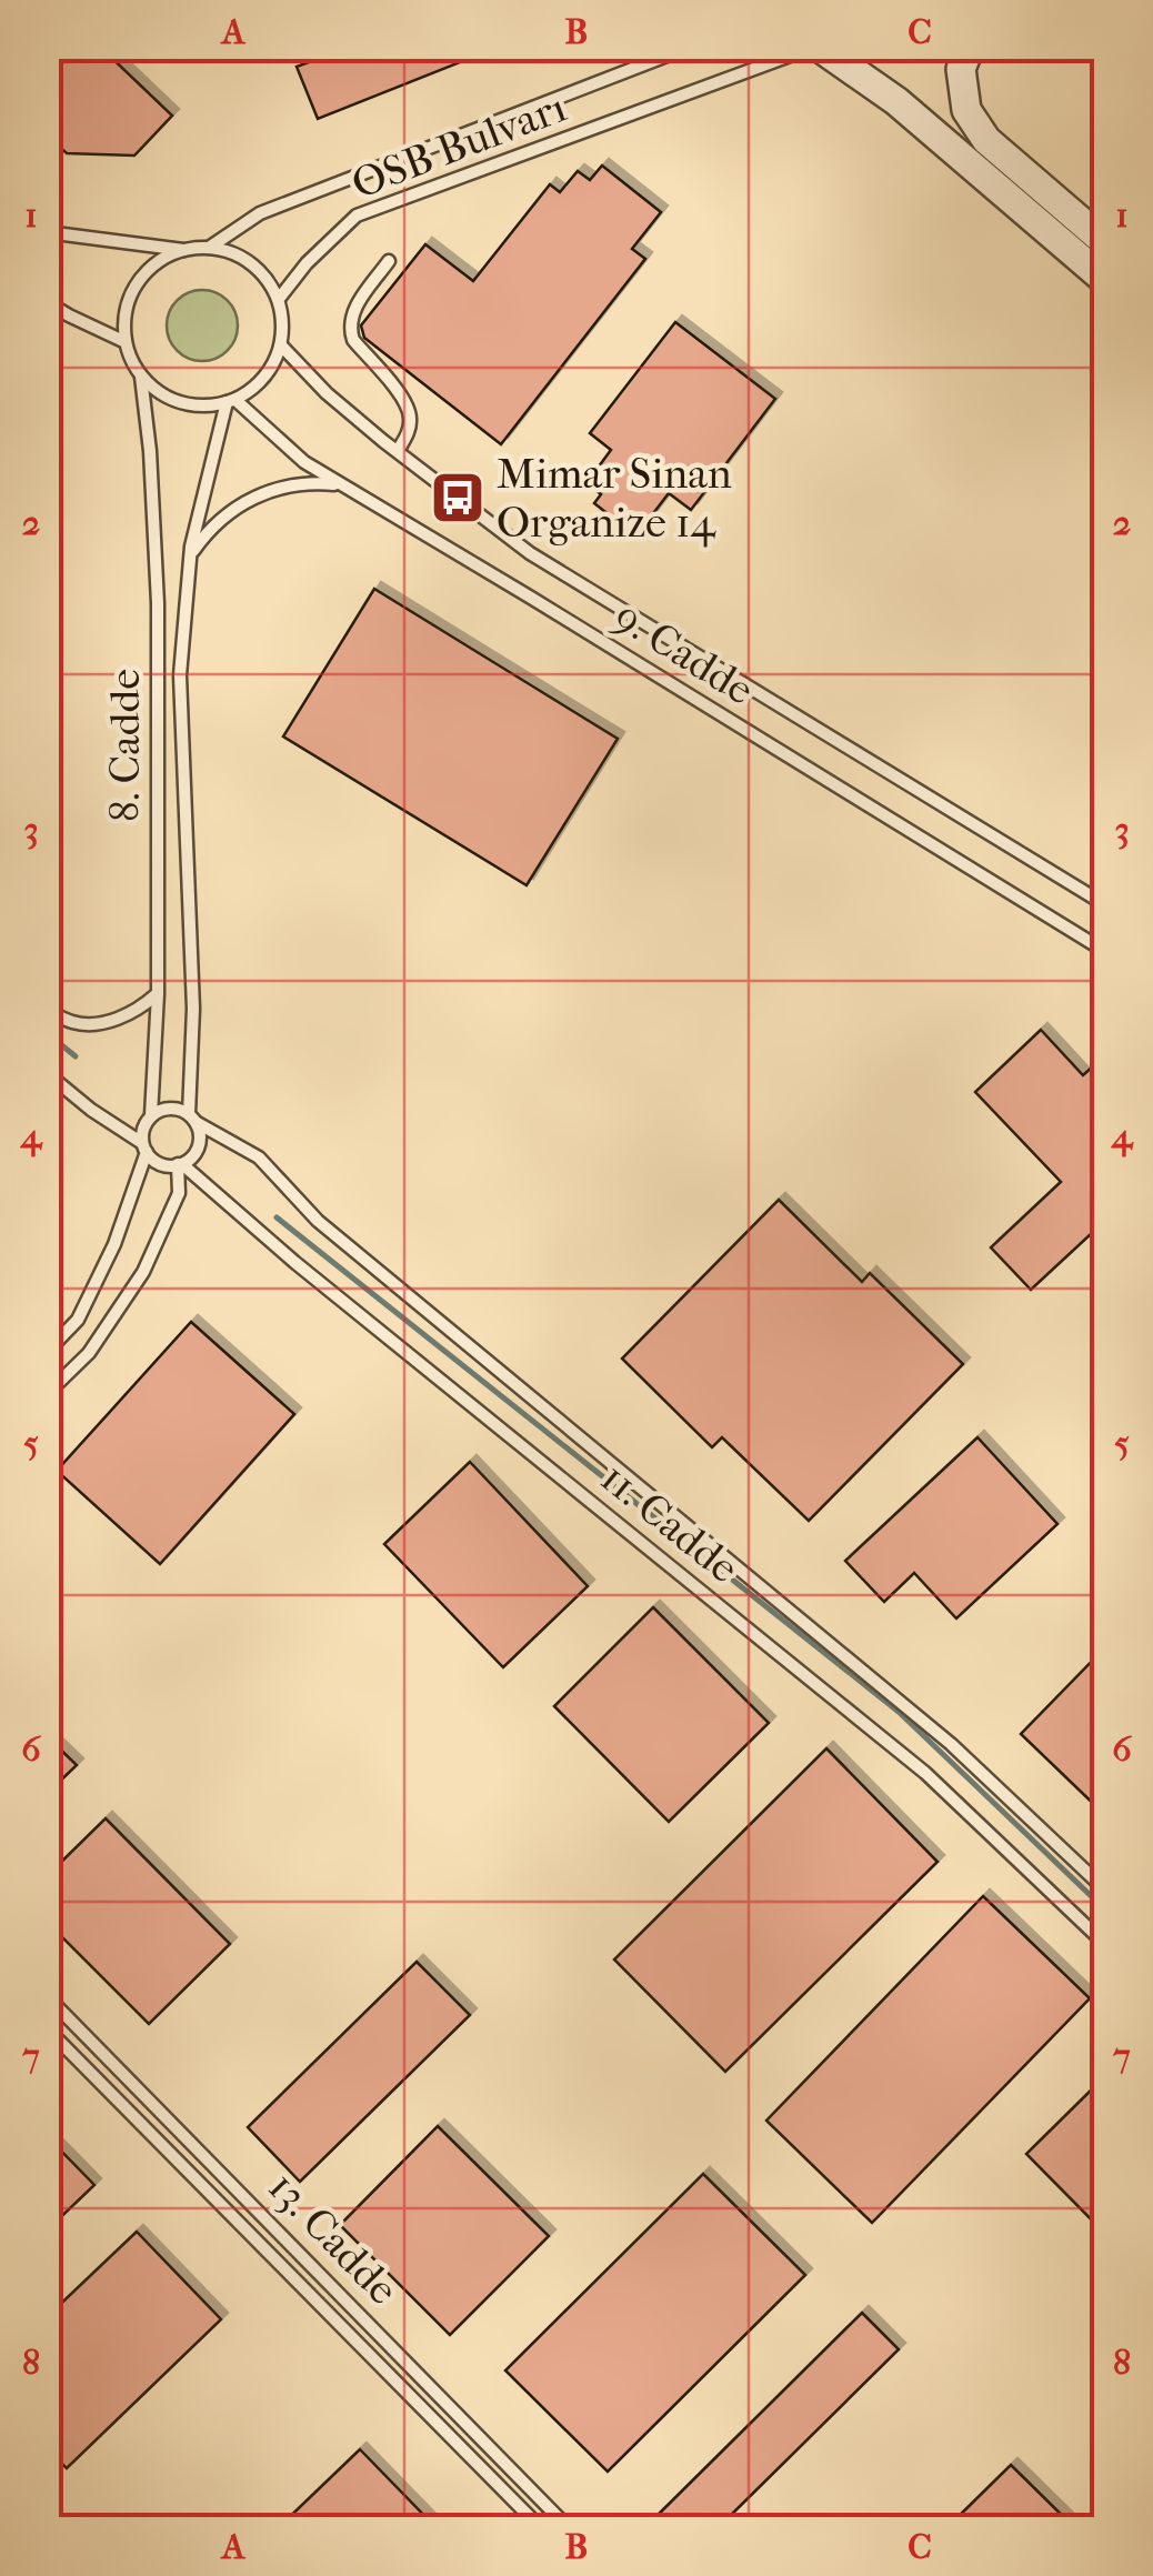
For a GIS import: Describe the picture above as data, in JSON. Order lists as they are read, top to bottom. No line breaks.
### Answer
{"streets":{"lane":["OSB Bulvarı","9. Cadde","8. Cadde","11. Cadde","13. Cadde"]},"crossings":[["OSB Bulvarı","9. Cadde"],["OSB Bulvarı","8. Cadde"],["9. Cadde","8. Cadde"],["8. Cadde","11. Cadde"]],"places":{"bus stop":["Mimar Sinan Organize 14"]},"grid":{"columns":["A","B","C"],"rows":["1","2","3","4","5","6","7","8"]}}
